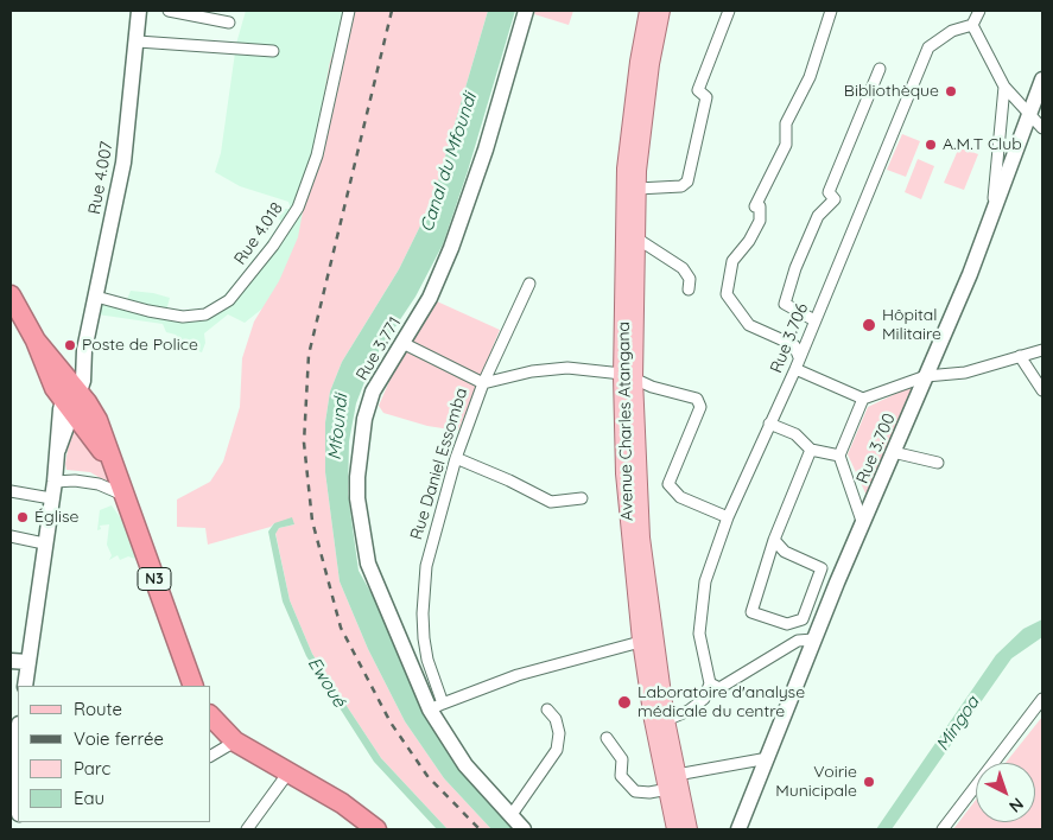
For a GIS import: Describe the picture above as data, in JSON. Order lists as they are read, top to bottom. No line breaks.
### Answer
{"streets":{"highway":["N3"],"main road":["Rue 4.007","Rue 3.771","Avenue Charles Atangana","Rue 3.700","Rue Daniel Essomba"],"street":["Rue 4.018","Rue 3.706"]},"crossings":[["Rue 4.007","Rue 4.018"],["Rue 4.007","N3"],["Rue 3.706","Rue Daniel Essomba"],["Rue 3.771","Rue Daniel Essomba"],["Avenue Charles Atangana","Rue Daniel Essomba"]],"water":["Canal du Mfoundi","Mfoundi","Ewoué","Mingoa"],"places":["Bibliothèque","A.M.T Club","Hôpital Militaire","Poste de Police","Église","Laboratoire d'analyse médicale du centre","Voirie Municipale"],"legend":["Route","Voie ferrée","Parc","Eau"],"north":"bottom right"}
